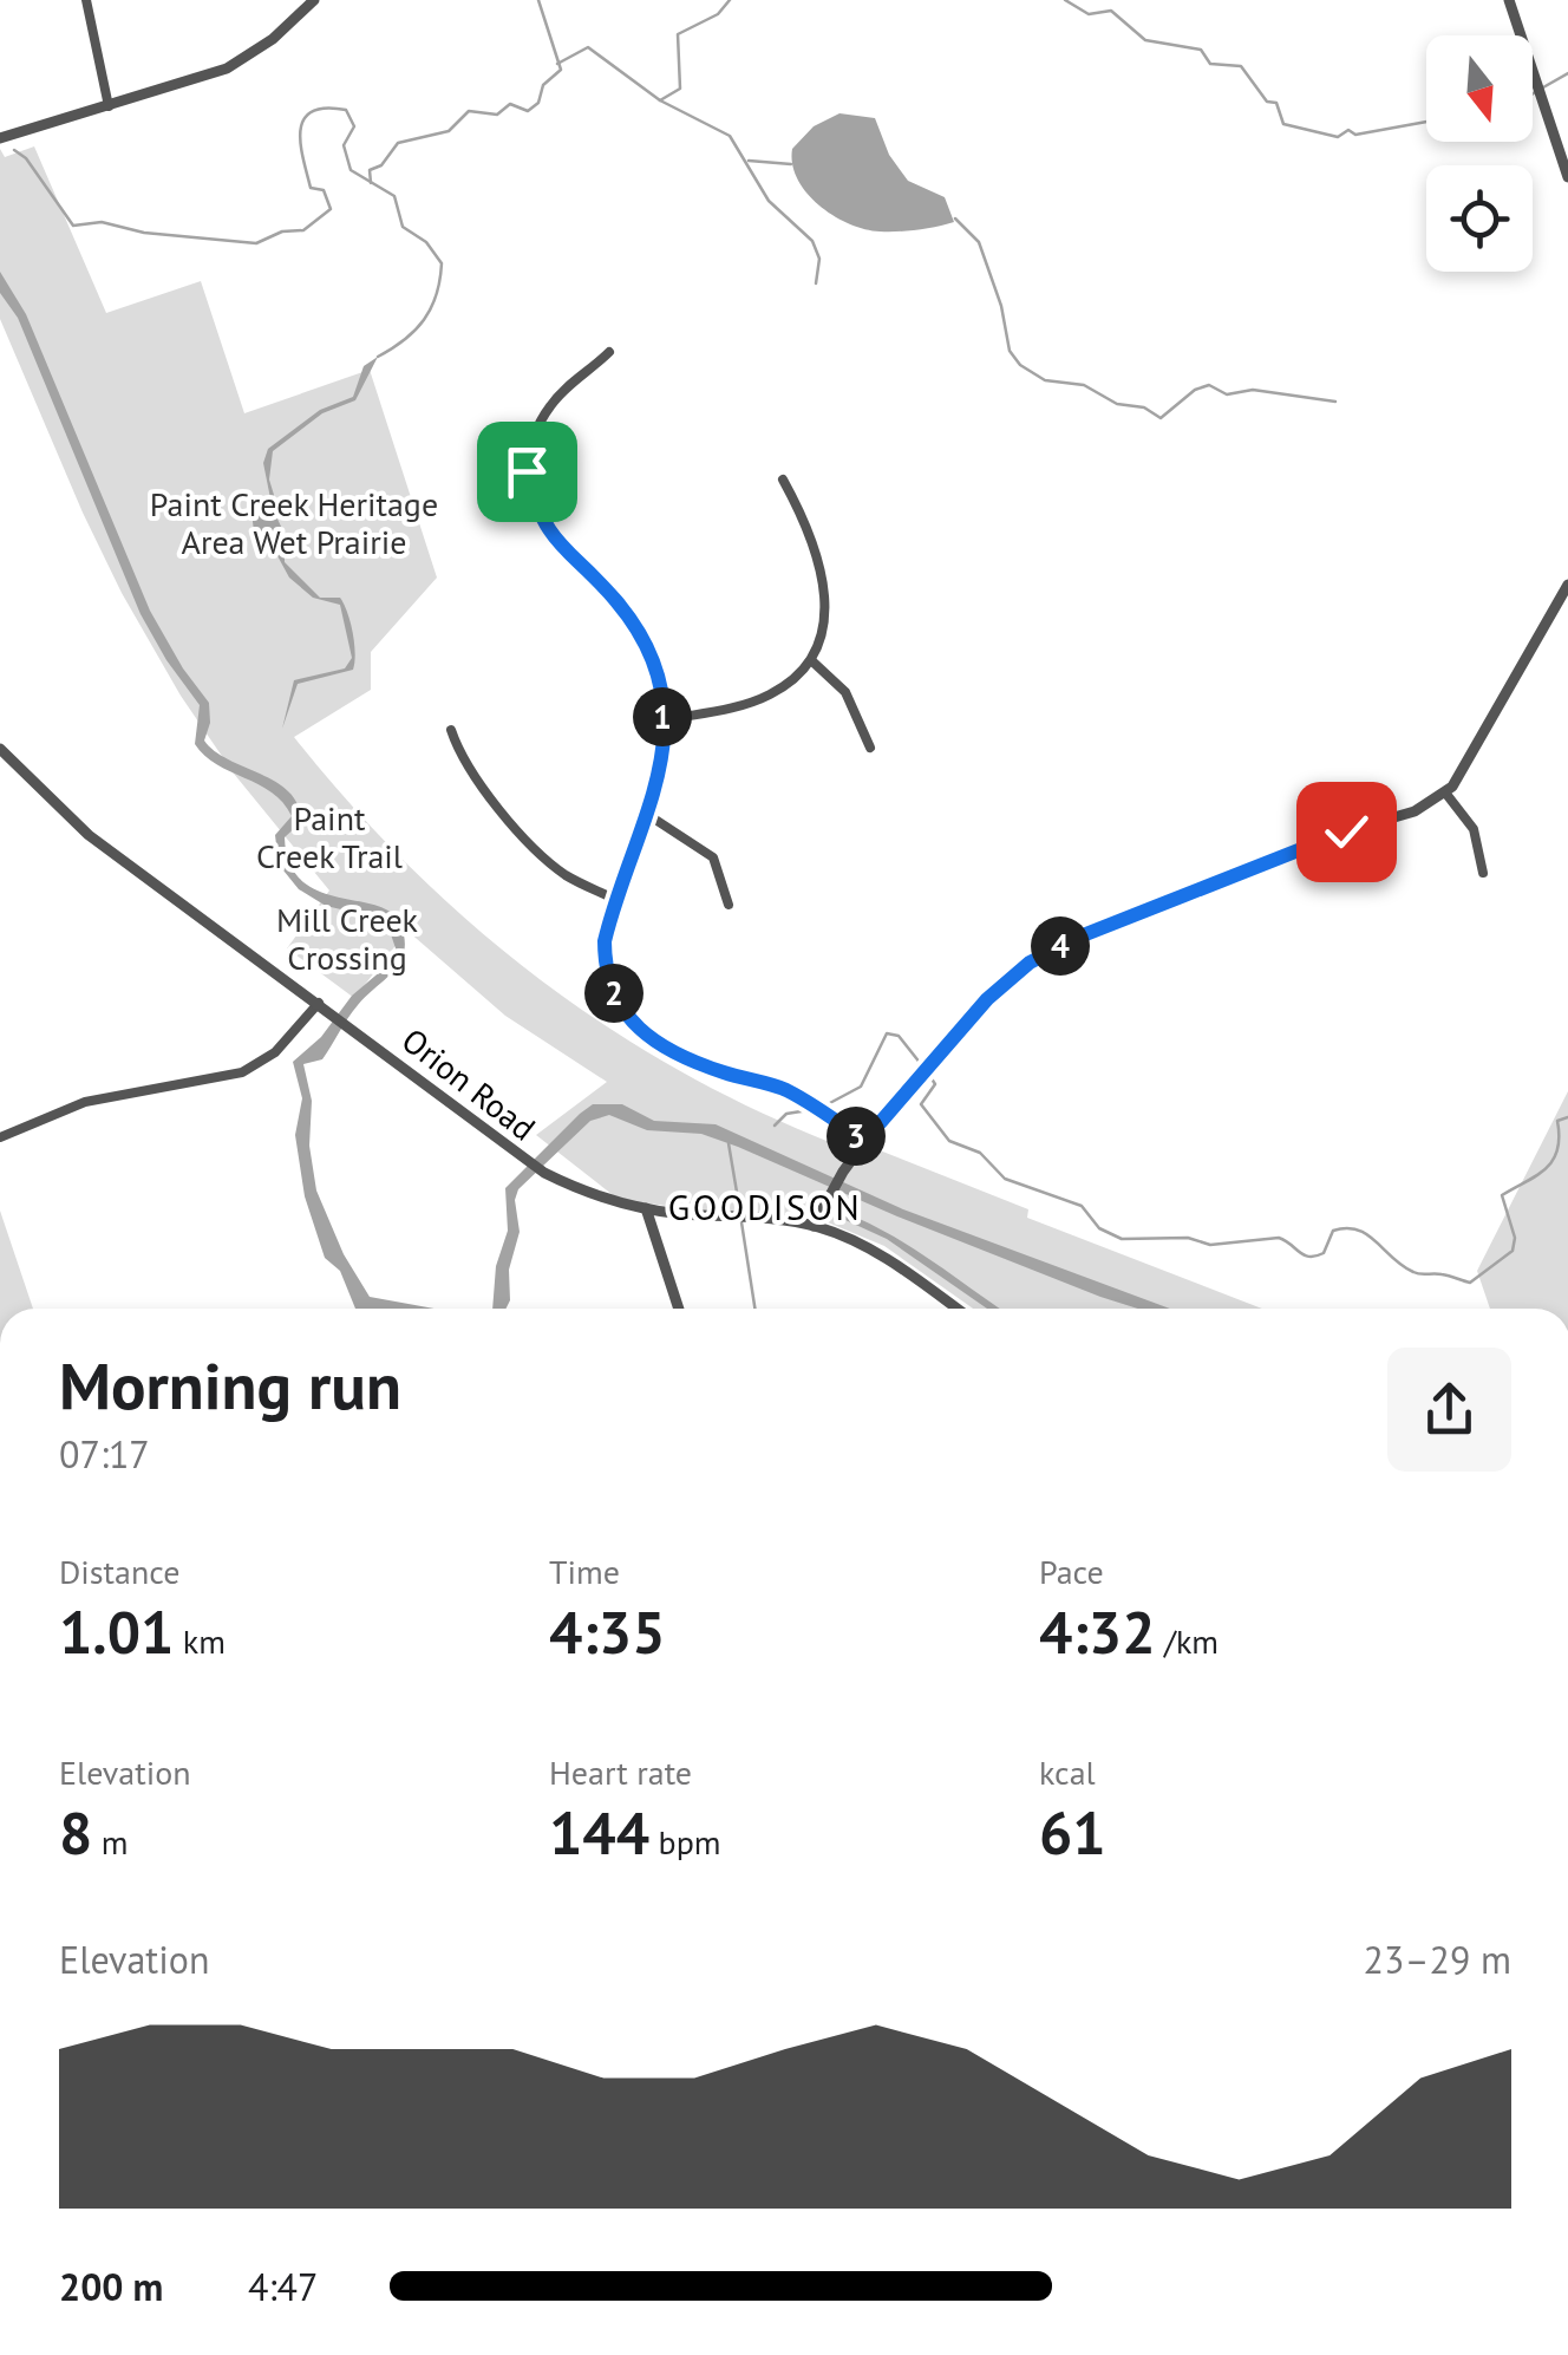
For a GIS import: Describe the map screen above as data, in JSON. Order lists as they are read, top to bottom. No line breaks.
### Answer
{"streets":{"street":["Orion Road"]},"districts":["GOODISON"],"parks":["Paint Creek Heritage Area Wet Prairie","Paint Creek Trail","Mill Creek Crossing"],"north":"bottom","page":{"pins":["1","4","2","3"],"heading":["Morning run","07:17"],"stats":[["Distance","1.01 km"],["Time","4:35"],["Pace","4:32 /km"],["Elevation","8 m"],["Heart rate","144 bpm"],["kcal","61"]],"chart":["Elevation","23–29 m"],"list":[{"name":"200 m","note":"4:47"}]}}
